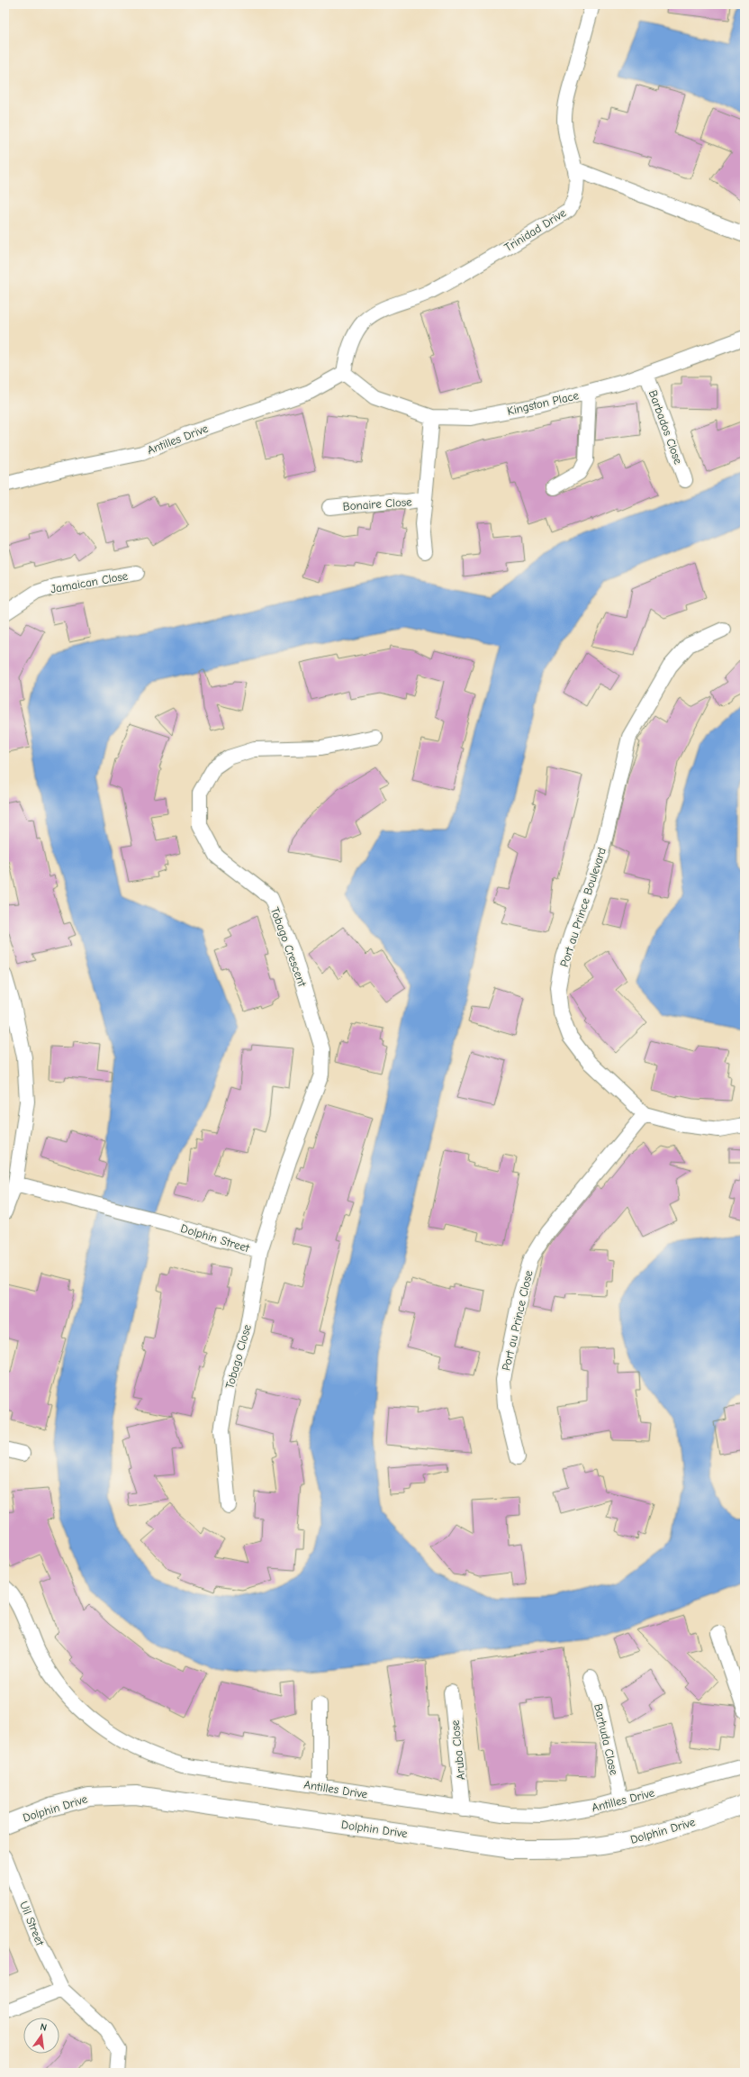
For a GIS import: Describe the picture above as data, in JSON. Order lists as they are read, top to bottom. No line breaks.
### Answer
{"streets":{"street":["Trinidad Drive","Kingston Place","Barbados Close","Antilles Drive","Bonaire Close","Jamaican Close","Port au Prince Boulevard","Tobago Crescent","Dolphin Street","Port au Prince Close","Tobago Close","Barhuda Close","Aruba Close","Dolphin Drive","Uil Street"]},"crossings":[["Trinidad Drive","Kingston Place"],["Trinidad Drive","Antilles Drive"],["Kingston Place","Barbados Close"],["Kingston Place","Antilles Drive"],["Kingston Place","Bonaire Close"],["Antilles Drive","Barhuda Close"],["Antilles Drive","Aruba Close"],["Port au Prince Boulevard","Port au Prince Close"],["Tobago Crescent","Dolphin Street"],["Tobago Crescent","Tobago Close"],["Dolphin Street","Tobago Close"]],"north":"top"}
